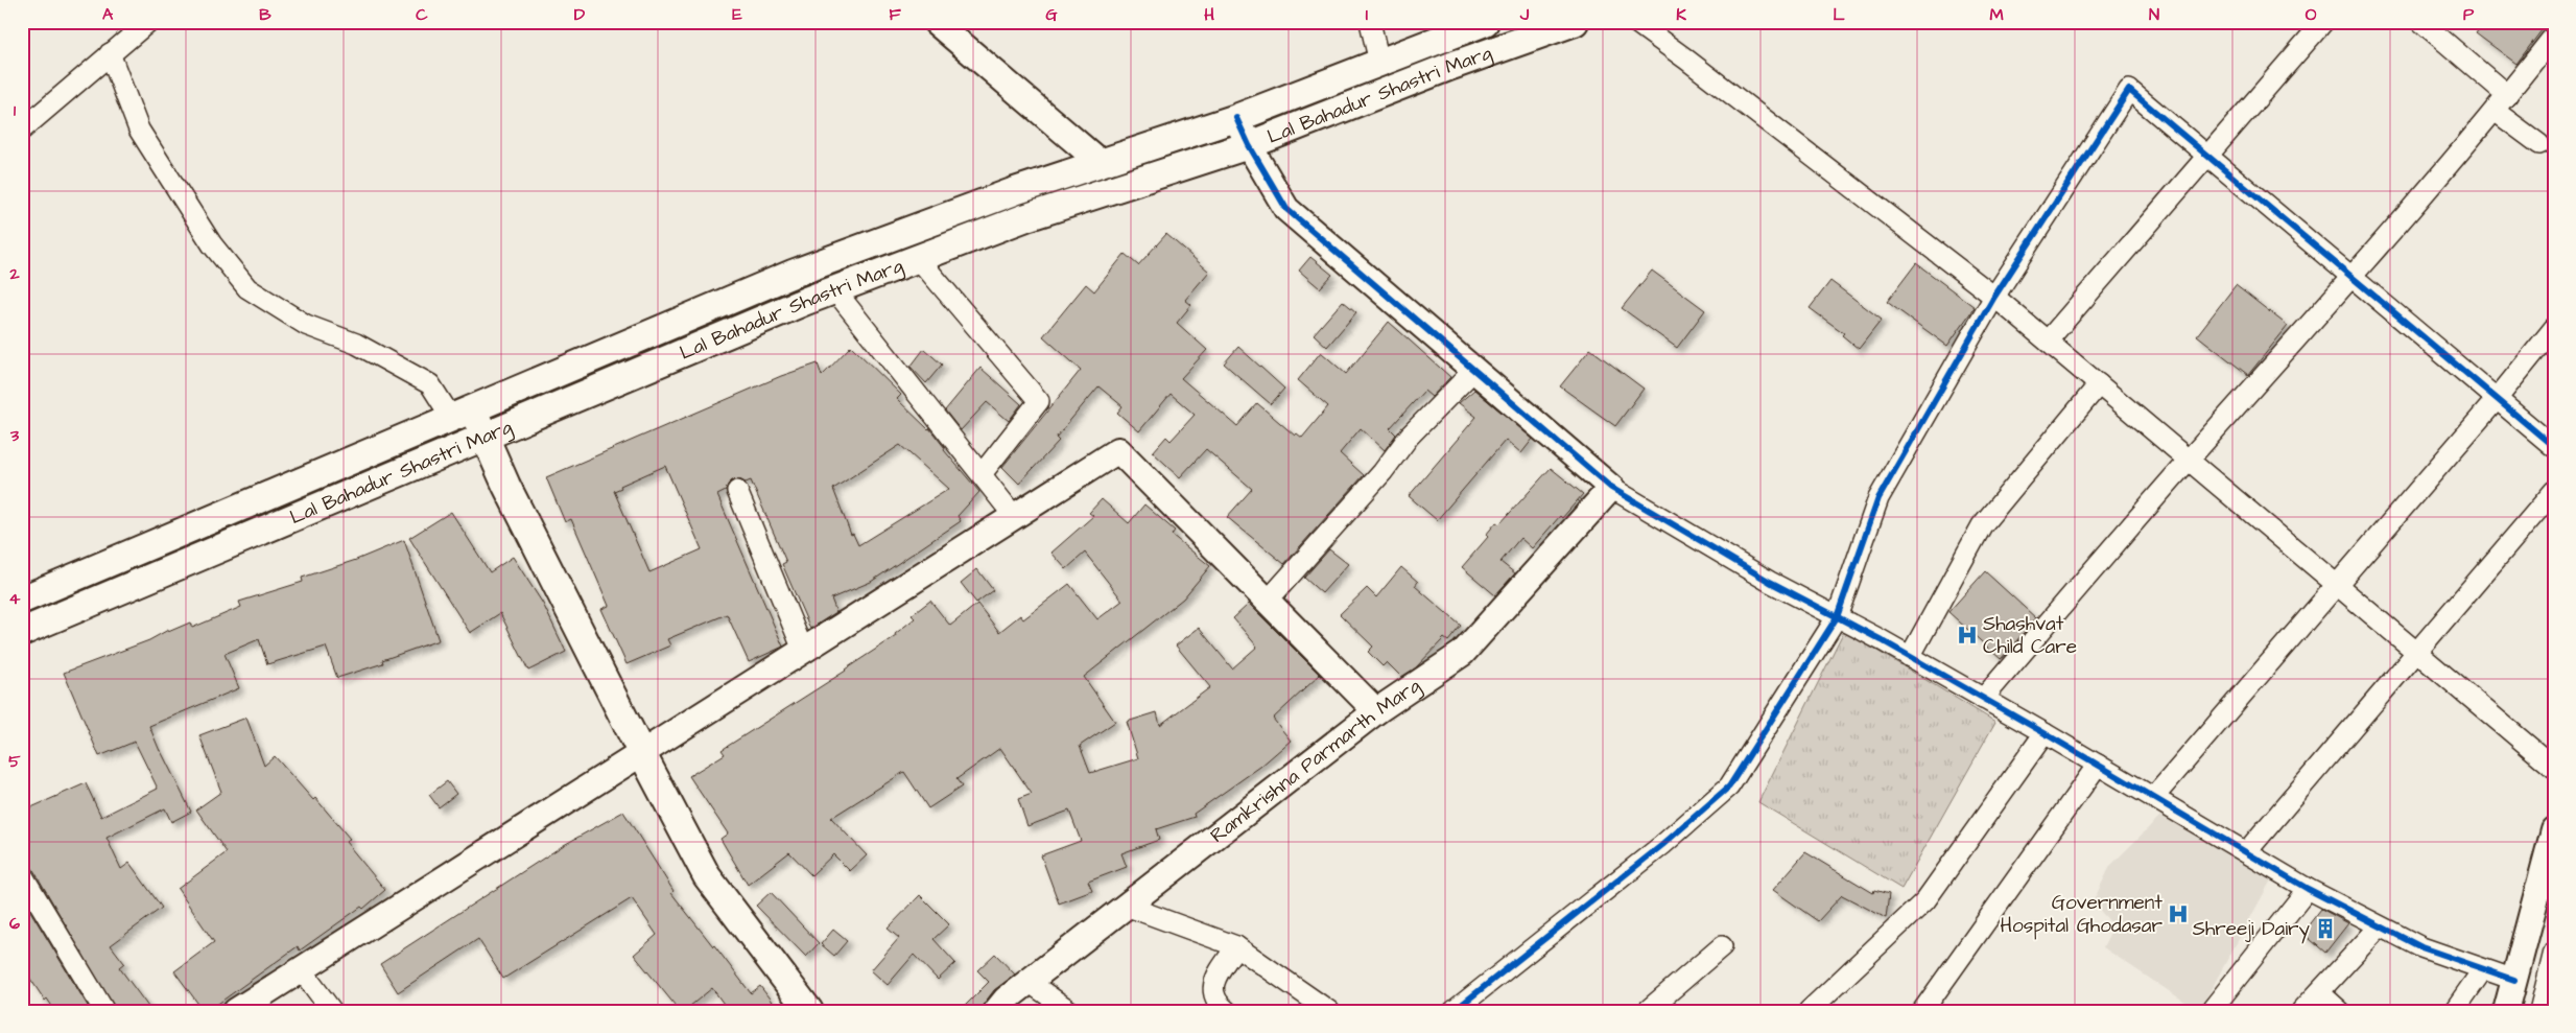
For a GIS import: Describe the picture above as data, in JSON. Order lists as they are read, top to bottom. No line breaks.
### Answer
{"streets":{"main road":["Lal Bahadur Shastri Marg"],"street":["Ramkrishna Parmarth Marg"]},"places":{"hospital":["Shashvat Child Care","Government Hospital Ghodasar"],"building":["Shreeji Dairy"]},"grid":{"columns":["A","B","C","D","E","F","G","H","I","J","K","L","M","N","O","P"],"rows":["1","2","3","4","5","6"]}}
